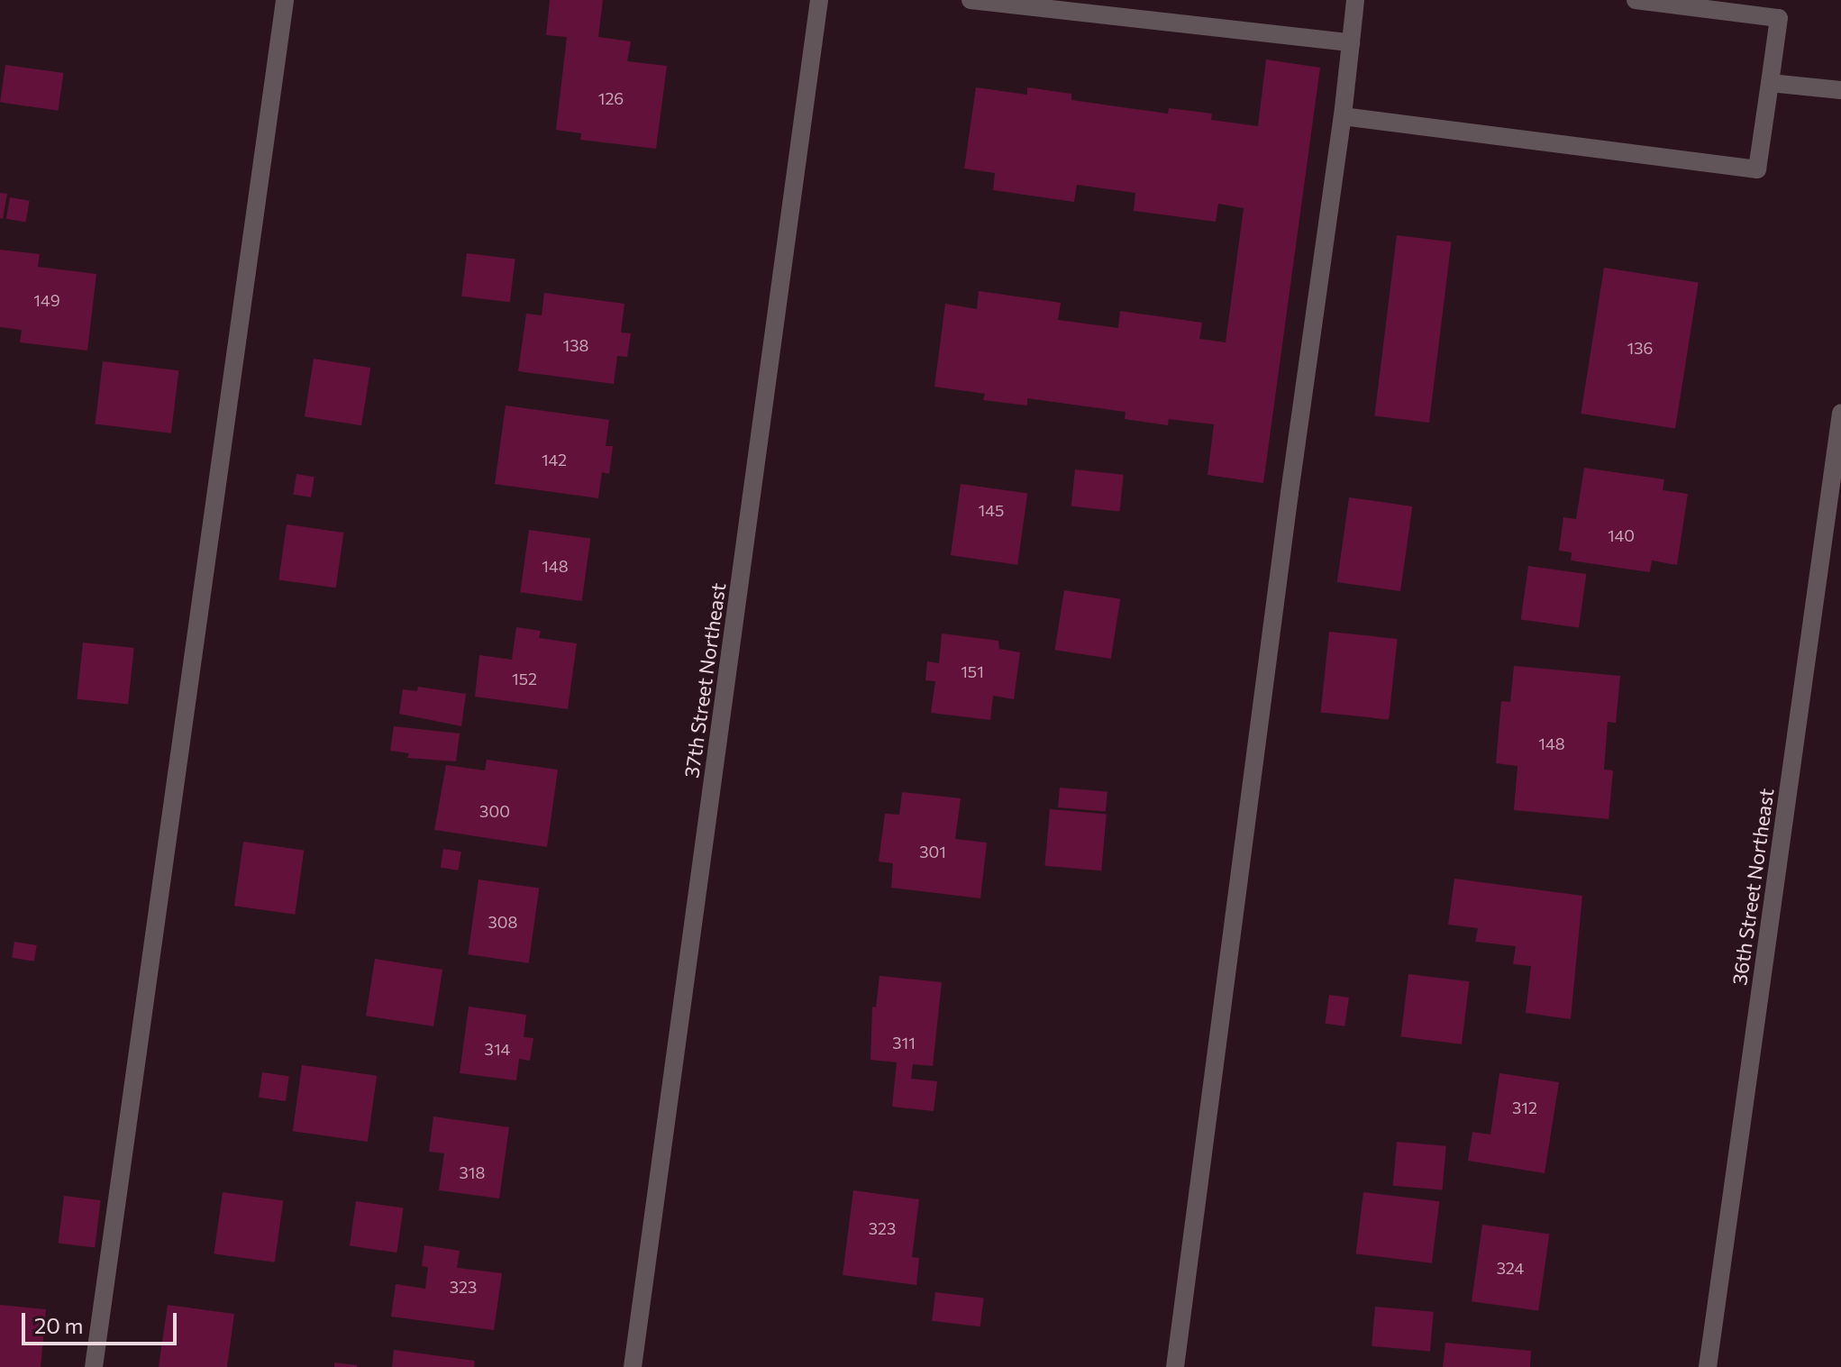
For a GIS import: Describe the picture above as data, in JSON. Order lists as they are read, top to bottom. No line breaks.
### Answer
{"streets":{"street":["37th Street Northeast","36th Street Northeast"]},"house_numbers":["126","149","138","136","142","145","140","148","151","152","148","300","301","308","311","314","312","318","323","324","323"],"scale_bar":"20 m"}
